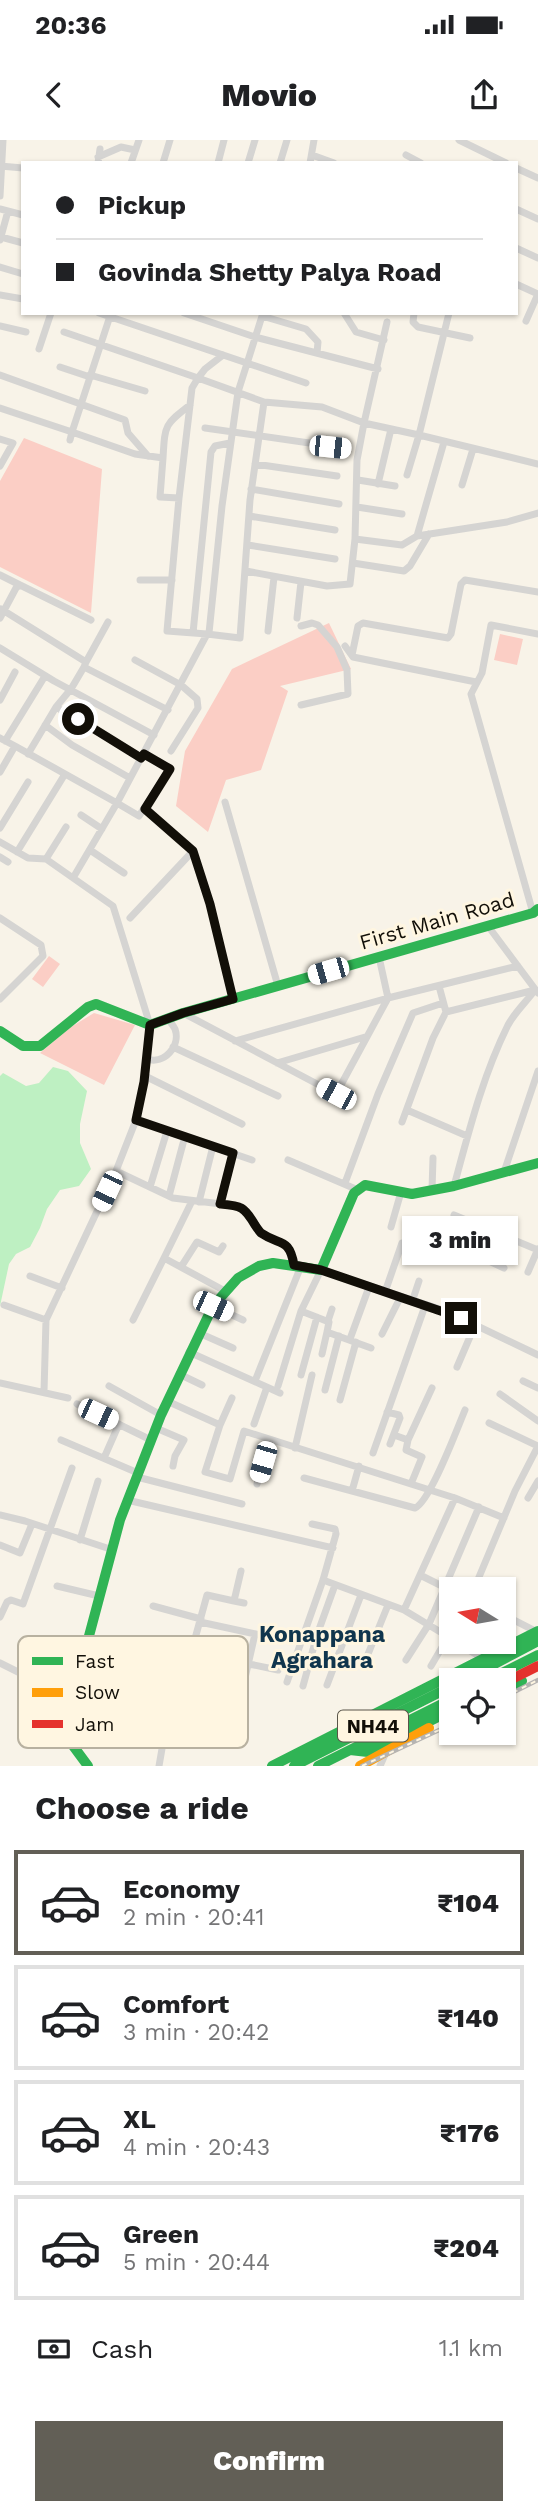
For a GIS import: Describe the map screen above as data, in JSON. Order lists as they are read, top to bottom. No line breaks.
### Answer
{"streets":{"main road":["First Main Road","NH44"]},"districts":["Konappana Agrahara"],"legend":["Fast","Slow","Jam"],"north":"left","page":{"status":"20:36","header":"Movio","banner":["Pickup","Govinda Shetty Palya Road"],"bubble":"3 min","heading":"Choose a ride","list":[{"name":"Economy","note":"2 min · 20:41","value":"₹104"},{"name":"Comfort","note":"3 min · 20:42","value":"₹140"},{"name":"XL","note":"4 min · 20:43","value":"₹176"},{"name":"Green","note":"5 min · 20:44","value":"₹204"}],"pay":["Cash","1.1 km"],"buttons":"Confirm"}}
